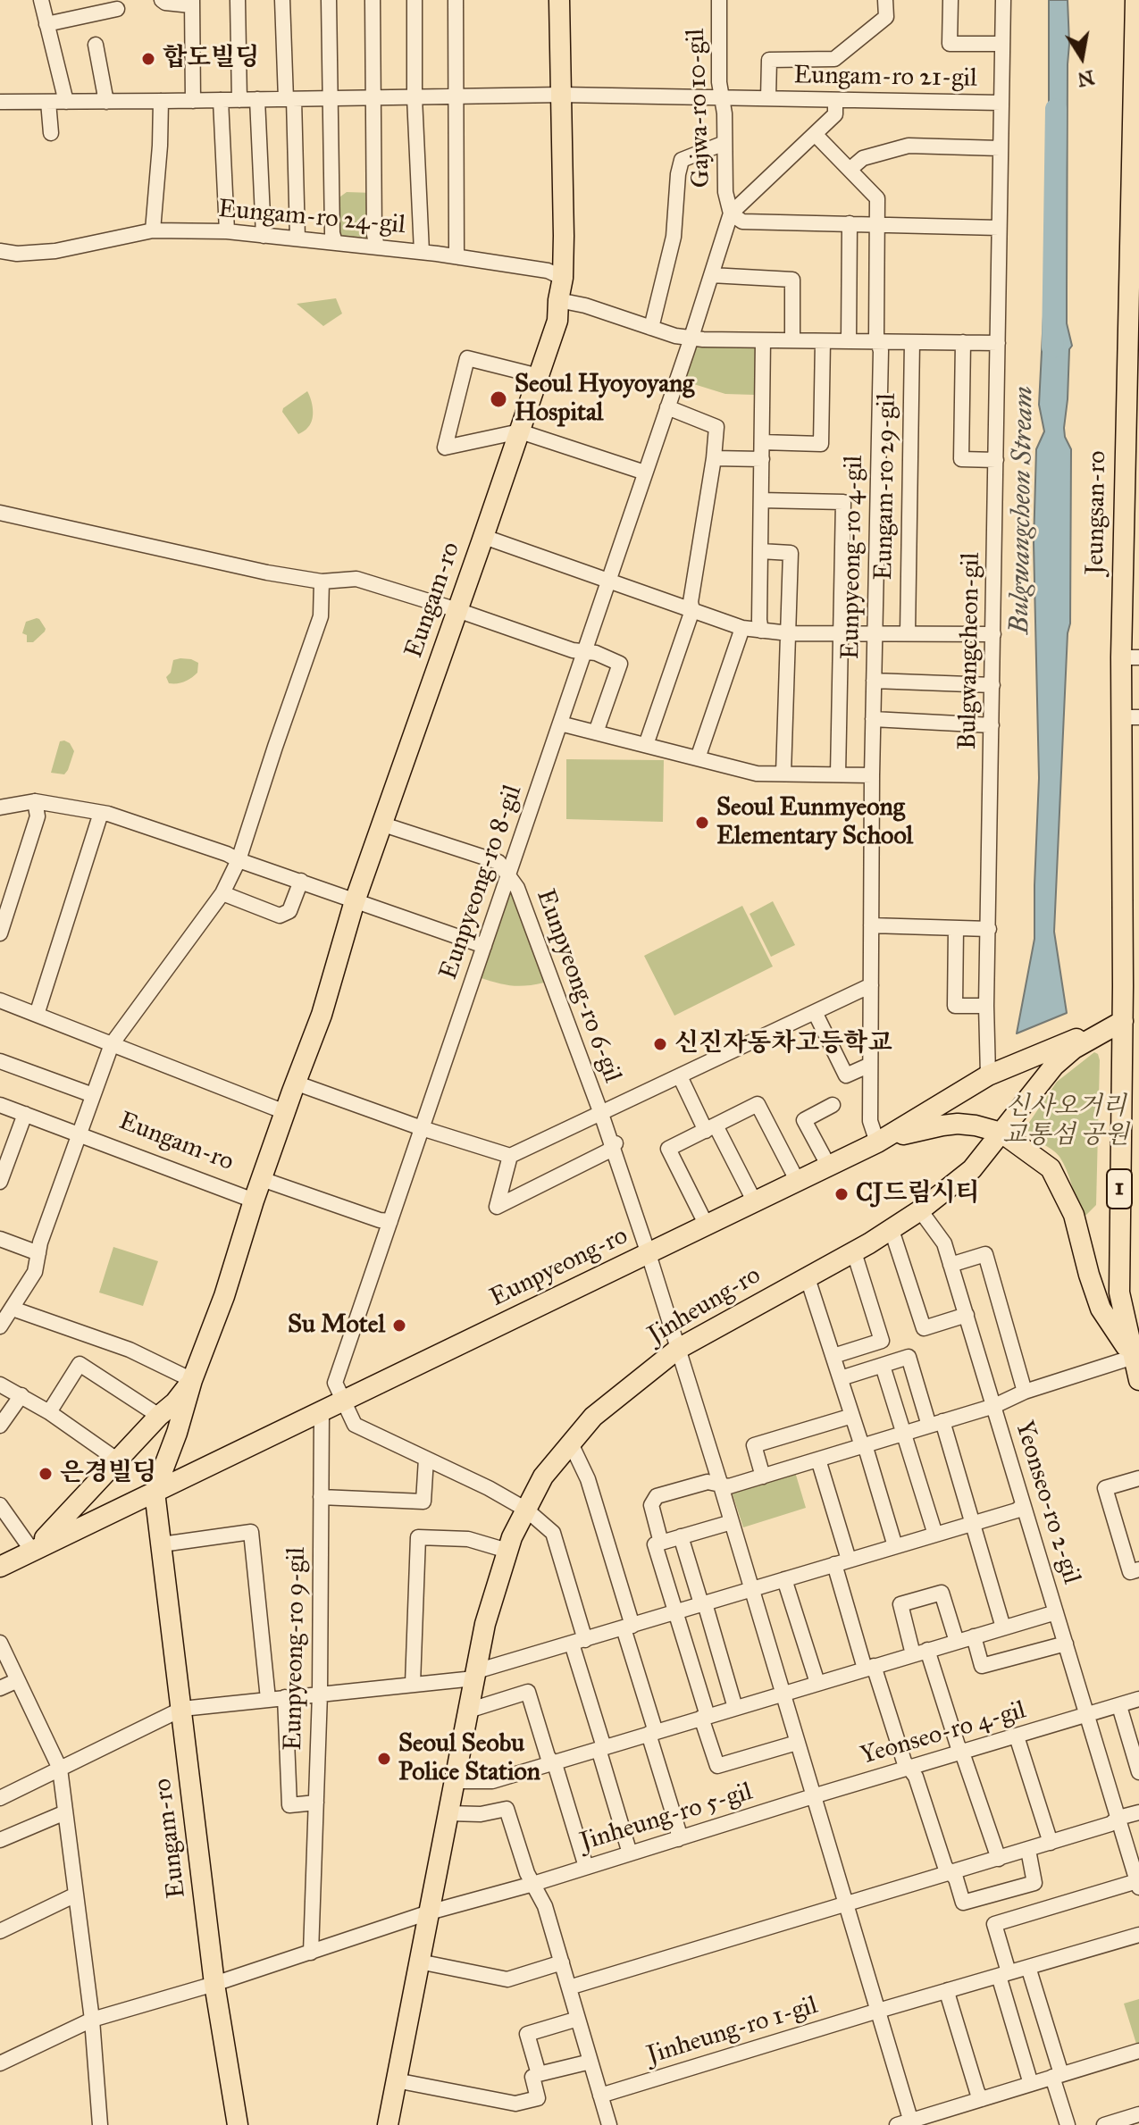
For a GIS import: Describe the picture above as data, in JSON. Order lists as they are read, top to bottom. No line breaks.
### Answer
{"streets":{"main road":["Jeungsan-ro","Eungam-ro","1","Eunpyeong-ro","Jinheung-ro"],"street":["Eungam-ro 21-gil","Gajwa-ro 10-gil","Eungam-ro 24-gil","Eungam-ro 29-gil","Eunpyeong-ro 4-gil","Bulgwangcheon-gil","Eunpyeong-ro 8-gil","Eunpyeong-ro 6-gil","Yeonseo-ro 2-gil","Eunpyeong-ro 9-gil","Yeonseo-ro 4-gil","Jinheung-ro 5-gil","Jinheung-ro 1-gil"]},"crossings":[["Eungam-ro 21-gil","Gajwa-ro 10-gil"],["Eungam-ro 21-gil","Eungam-ro"],["Eungam-ro 21-gil","Bulgwangcheon-gil"],["Gajwa-ro 10-gil","Eunpyeong-ro 8-gil"],["Eungam-ro 24-gil","Eungam-ro"],["Jeungsan-ro","1"],["Jeungsan-ro","Eunpyeong-ro"],["Jeungsan-ro","Jinheung-ro"],["Eunpyeong-ro 4-gil","Eunpyeong-ro"],["Eungam-ro","Eunpyeong-ro"],["Bulgwangcheon-gil","Eunpyeong-ro"],["Eunpyeong-ro 8-gil","Eunpyeong-ro 6-gil"],["Eunpyeong-ro 8-gil","Eunpyeong-ro"],["Eunpyeong-ro 6-gil","Eunpyeong-ro"],["Eunpyeong-ro 6-gil","Jinheung-ro"],["1","Eunpyeong-ro"],["1","Jinheung-ro"],["1","Yeonseo-ro 2-gil"],["Eunpyeong-ro","Jinheung-ro"],["Eunpyeong-ro","Eunpyeong-ro 9-gil"],["Jinheung-ro","Jinheung-ro 5-gil"],["Yeonseo-ro 4-gil","Jinheung-ro 5-gil"]],"water":["Bulgwangcheon Stream"],"parks":["신사오거리 교통섬 공원"],"places":["합도빌딩","Seoul Hyoyoyang Hospital","Seoul Eunmyeong Elementary School","신진자동차고등학교","CJ드림시티","Su Motel","은경빌딩","Seoul Seobu Police Station"],"north":"bottom"}
